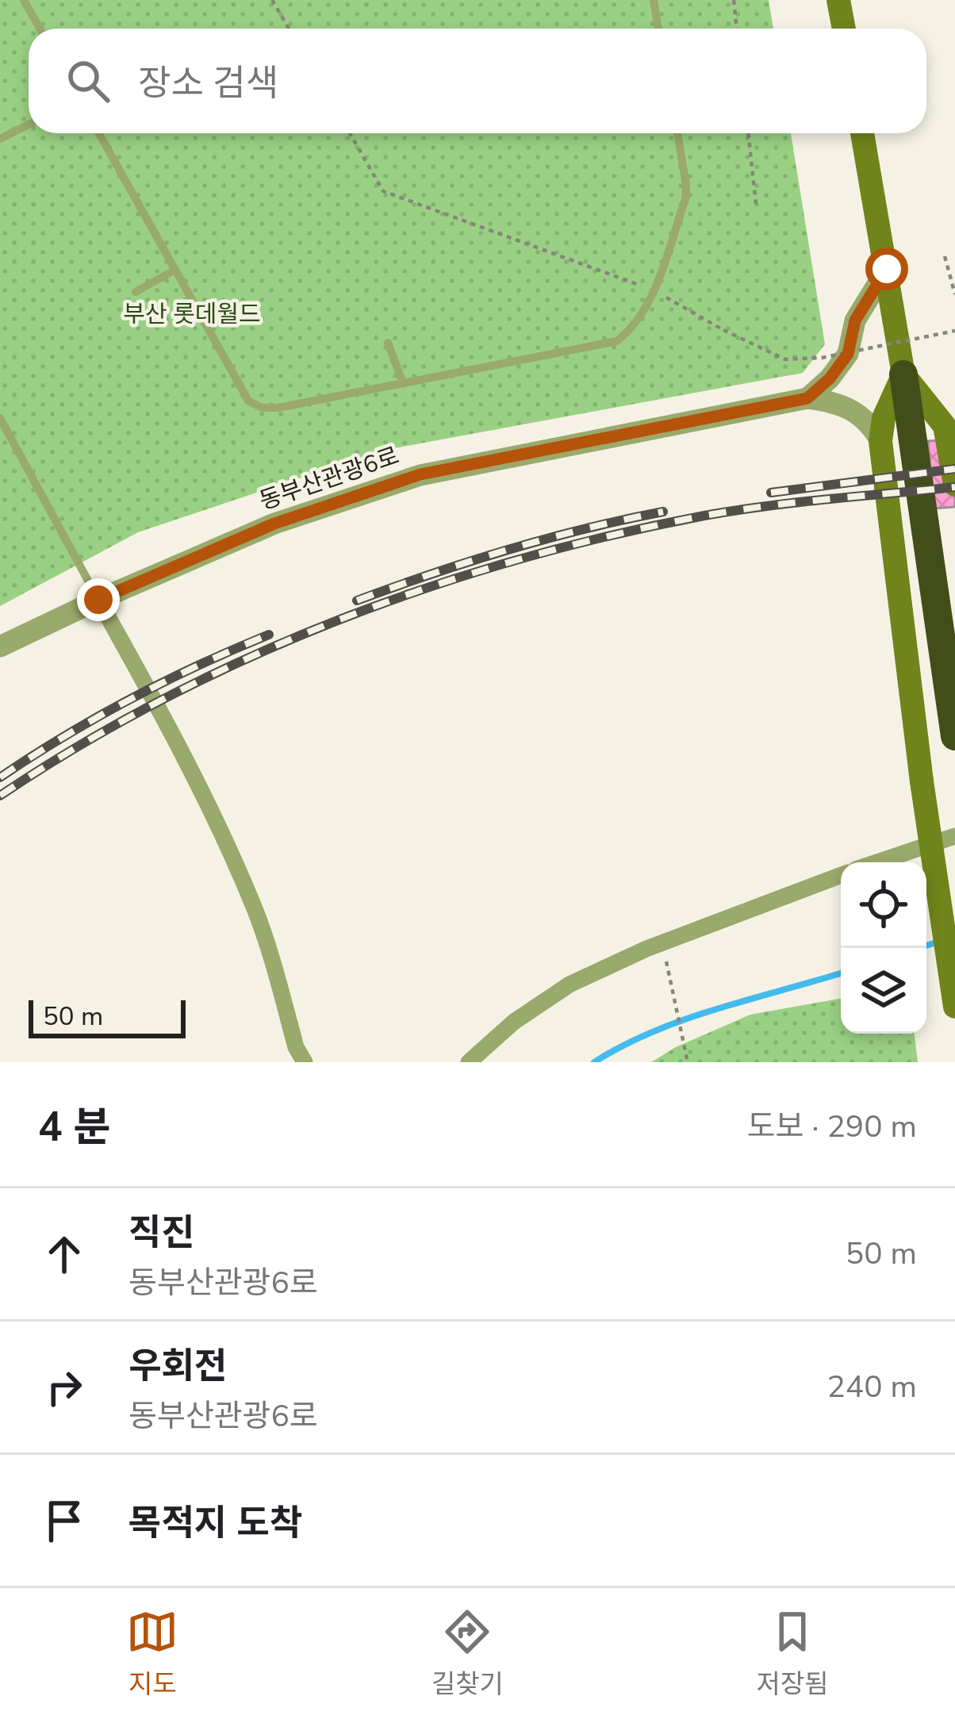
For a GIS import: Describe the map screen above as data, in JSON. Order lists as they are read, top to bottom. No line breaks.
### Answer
{"streets":{"street":["동부산관광6로"]},"parks":["부산 롯데월드"],"scale_bar":"50 m","page":{"search":"장소 검색","scale":"50 m","heading":["4 분","도보 · 290 m"],"list":[["직진","동부산관광6로","50 m"],["우회전","동부산관광6로","240 m"],"목적지 도착"],"nav":["지도","길찾기","저장됨"]}}
